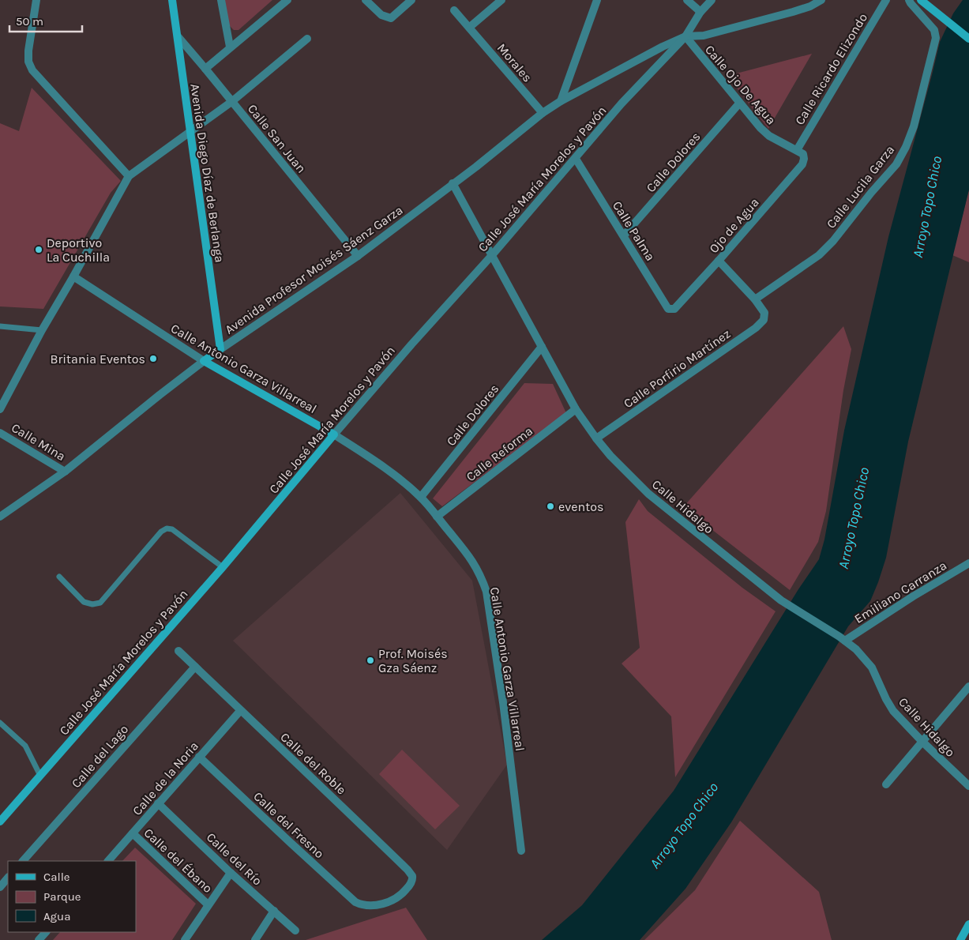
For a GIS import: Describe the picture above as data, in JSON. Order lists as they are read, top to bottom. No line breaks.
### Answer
{"streets":{"street":["Morales","Calle Ricardo Elizondo","Calle Ojo De Agua","Calle San Juan","Calle Dolores","Avenida Diego Díaz de Berlanga","Calle José María Morelos y Pavón","Calle Lucila Garza","Ojo de Agua","Calle Palma","Avenida Profesor Moisés Sáenz Garza","Calle Antonio Garza Villarreal","Calle Porfirio Martínez","Calle Mina","Calle Reforma","Calle Hidalgo","Emiliano Carranza","Calle del Lago","Calle del Roble","Calle de la Noria","Calle del Fresno","Calle del Río","Calle del Ébano"]},"crossings":[["Morales","Avenida Profesor Moisés Sáenz Garza"],["Calle Ricardo Elizondo","Calle Ojo De Agua"],["Calle Ricardo Elizondo","Ojo de Agua"],["Calle Ojo De Agua","Calle Dolores"],["Calle Ojo De Agua","Calle José María Morelos y Pavón"],["Calle Ojo De Agua","Ojo de Agua"],["Calle Ojo De Agua","Avenida Profesor Moisés Sáenz Garza"],["Calle San Juan","Avenida Diego Díaz de Berlanga"],["Calle San Juan","Avenida Profesor Moisés Sáenz Garza"],["Calle Dolores","Calle Palma"],["Calle Dolores","Calle Antonio Garza Villarreal"],["Calle Dolores","Calle Hidalgo"],["Avenida Diego Díaz de Berlanga","Avenida Profesor Moisés Sáenz Garza"],["Calle José María Morelos y Pavón","Calle Palma"],["Calle José María Morelos y Pavón","Avenida Profesor Moisés Sáenz Garza"],["Calle José María Morelos y Pavón","Calle Antonio Garza Villarreal"],["Calle José María Morelos y Pavón","Calle Hidalgo"],["Calle Lucila Garza","Calle Porfirio Martínez"],["Ojo de Agua","Calle Palma"],["Avenida Profesor Moisés Sáenz Garza","Calle Antonio Garza Villarreal"],["Avenida Profesor Moisés Sáenz Garza","Calle Mina"],["Avenida Profesor Moisés Sáenz Garza","Calle Hidalgo"],["Calle Antonio Garza Villarreal","Calle Reforma"],["Calle Porfirio Martínez","Calle Hidalgo"],["Calle Reforma","Calle Hidalgo"],["Calle Hidalgo","Emiliano Carranza"],["Calle del Lago","Calle del Roble"],["Calle del Roble","Calle de la Noria"],["Calle del Roble","Calle del Fresno"],["Calle de la Noria","Calle del Fresno"],["Calle de la Noria","Calle del Río"],["Calle de la Noria","Calle del Ébano"]],"water":["Arroyo Topo Chico"],"places":["Deportivo La Cuchilla","Britania Eventos","eventos","Prof. Moisés Gza Sáenz"],"legend":["Calle","Parque","Agua"],"scale_bar":"50 m"}
